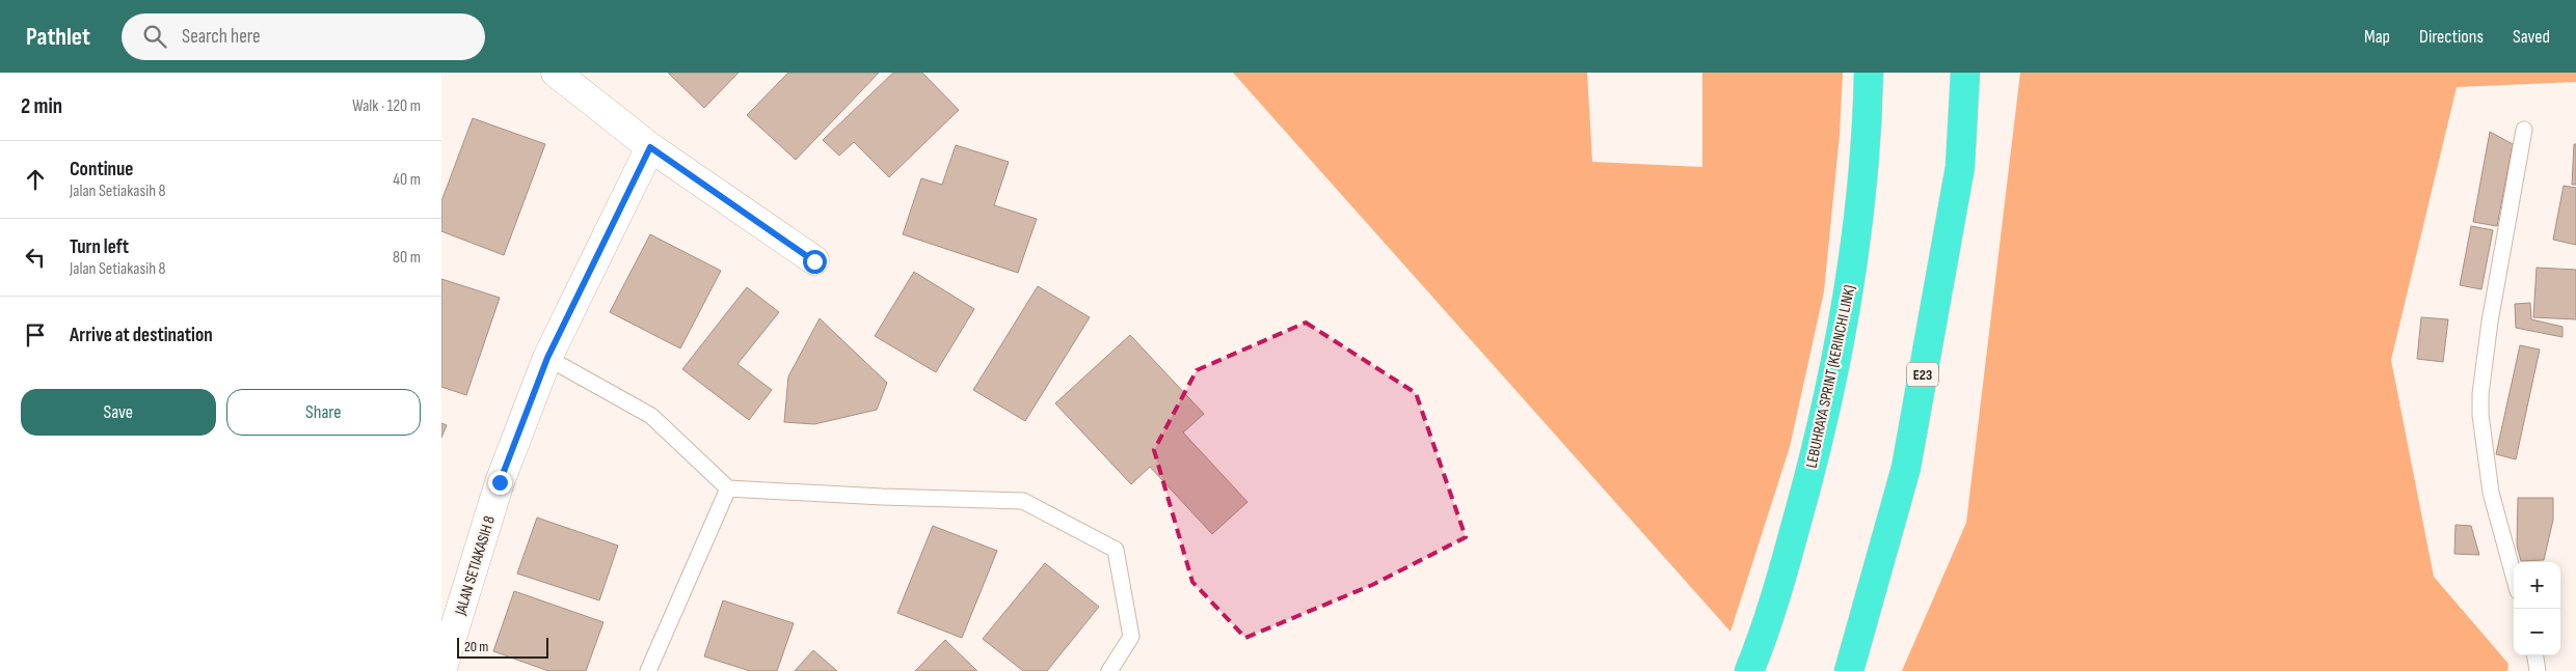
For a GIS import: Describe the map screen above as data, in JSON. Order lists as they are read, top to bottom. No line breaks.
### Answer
{"streets":{"highway":["E23","LEBUHRAYA SPRINT (KERINCHI LINK)"],"street":["JALAN SETIAKASIH 8"]},"scale_bar":"20 m","page":{"header":"Pathlet","search":"Search here","nav":["Map","Directions","Saved"],"heading":["2 min","Walk · 120 m"],"list":[["Continue","Jalan Setiakasih 8","40 m"],["Turn left","Jalan Setiakasih 8","80 m"],"Arrive at destination"],"buttons":["Save","Share"],"map_buttons":["+","−"],"scale":"20 m"}}
